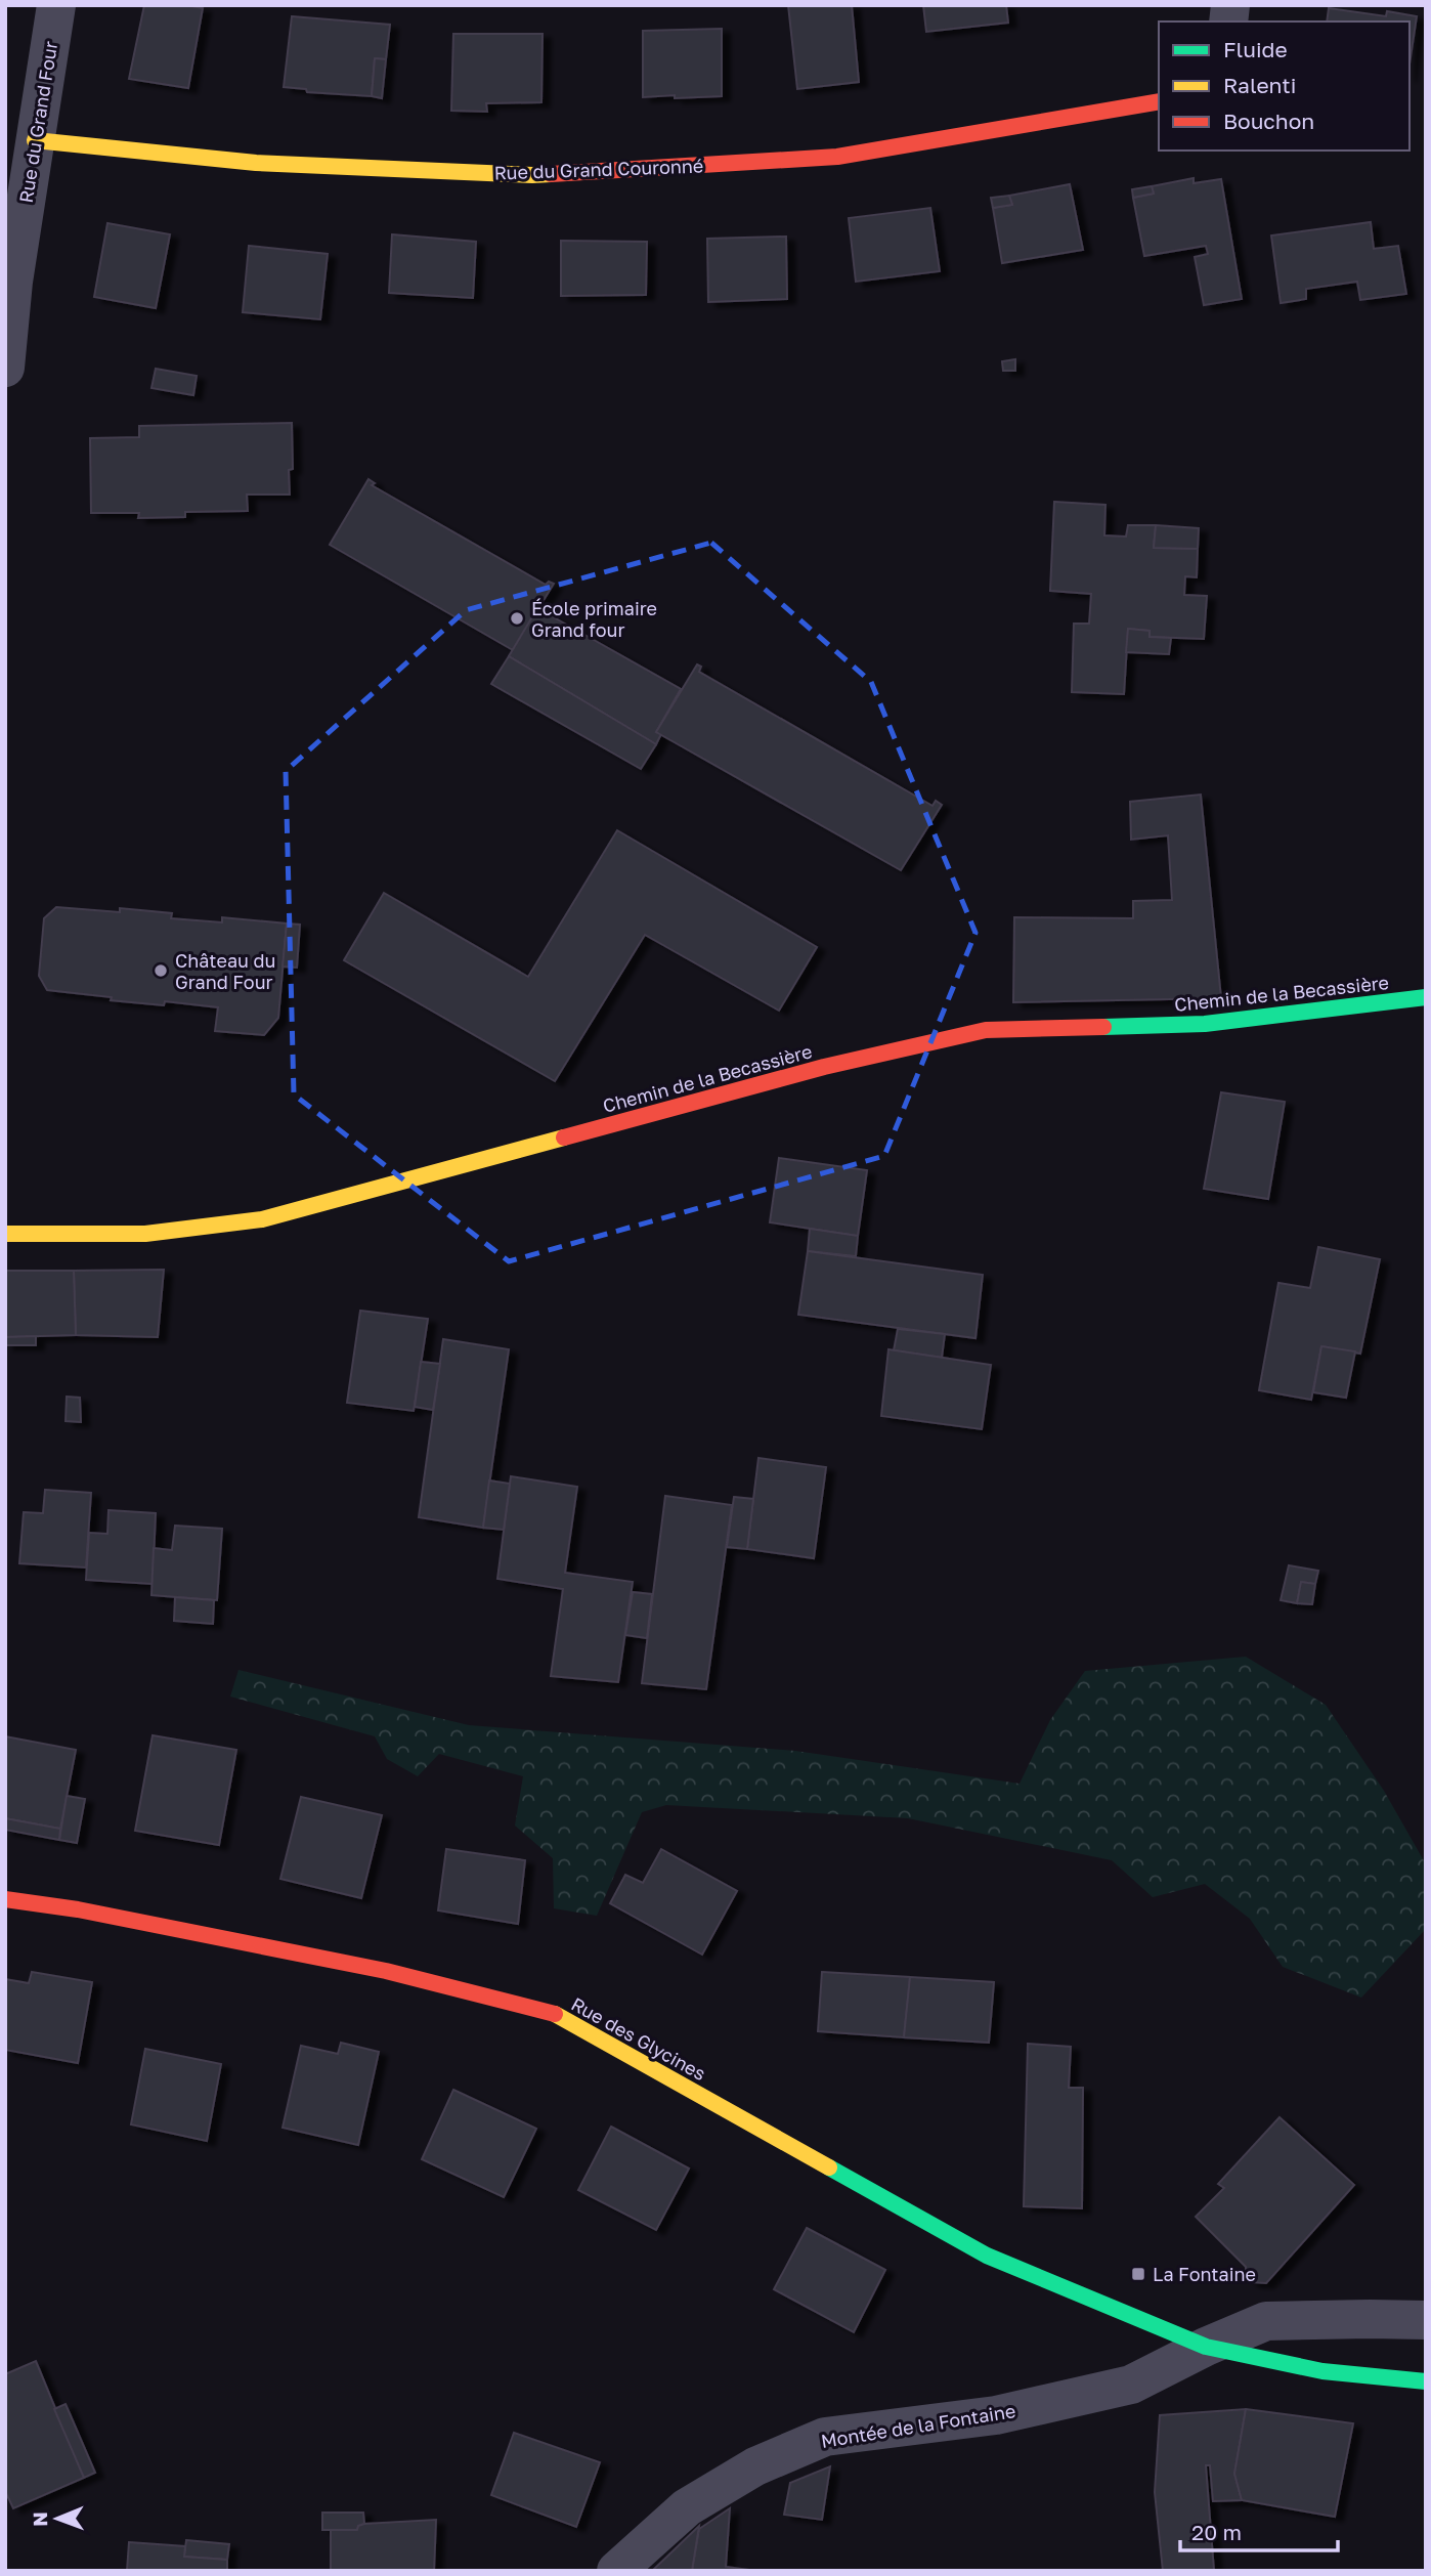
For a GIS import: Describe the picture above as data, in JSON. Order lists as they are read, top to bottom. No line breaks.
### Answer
{"streets":{"street":["Rue du Grand Four","Rue du Grand Couronné","Chemin de la Becassière","Rue des Glycines","Montée de la Fontaine"]},"crossings":[["Rue du Grand Four","Rue du Grand Couronné"],["Rue des Glycines","Montée de la Fontaine"]],"places":{"other":["École primaire Grand four","Château du Grand Four"],"transit":["La Fontaine"]},"legend":["Fluide","Ralenti","Bouchon"],"scale_bar":"20 m","north":"left"}
